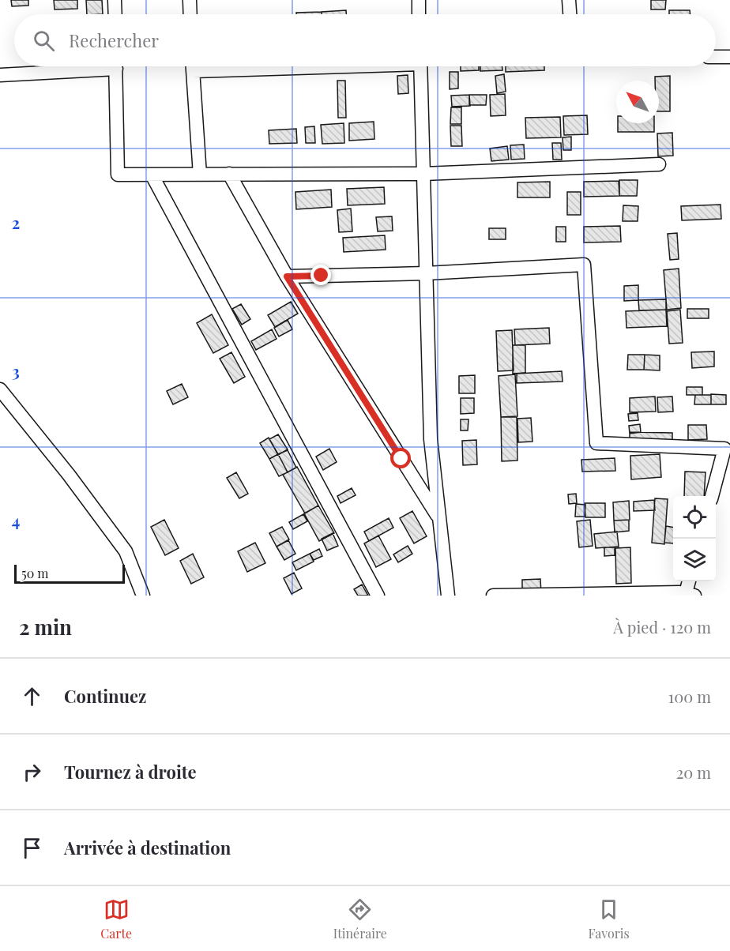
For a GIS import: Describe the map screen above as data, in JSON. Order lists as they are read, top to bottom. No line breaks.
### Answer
{"scale_bar":"50 m","north":"top left","page":{"search":"Rechercher","scale":"50 m","heading":["2 min","À pied · 120 m"],"list":[["Continuez","100 m"],["Tournez à droite","20 m"],"Arrivée à destination"],"nav":["Carte","Itinéraire","Favoris"]},"grid":{"rows":["2","3","4"]}}
